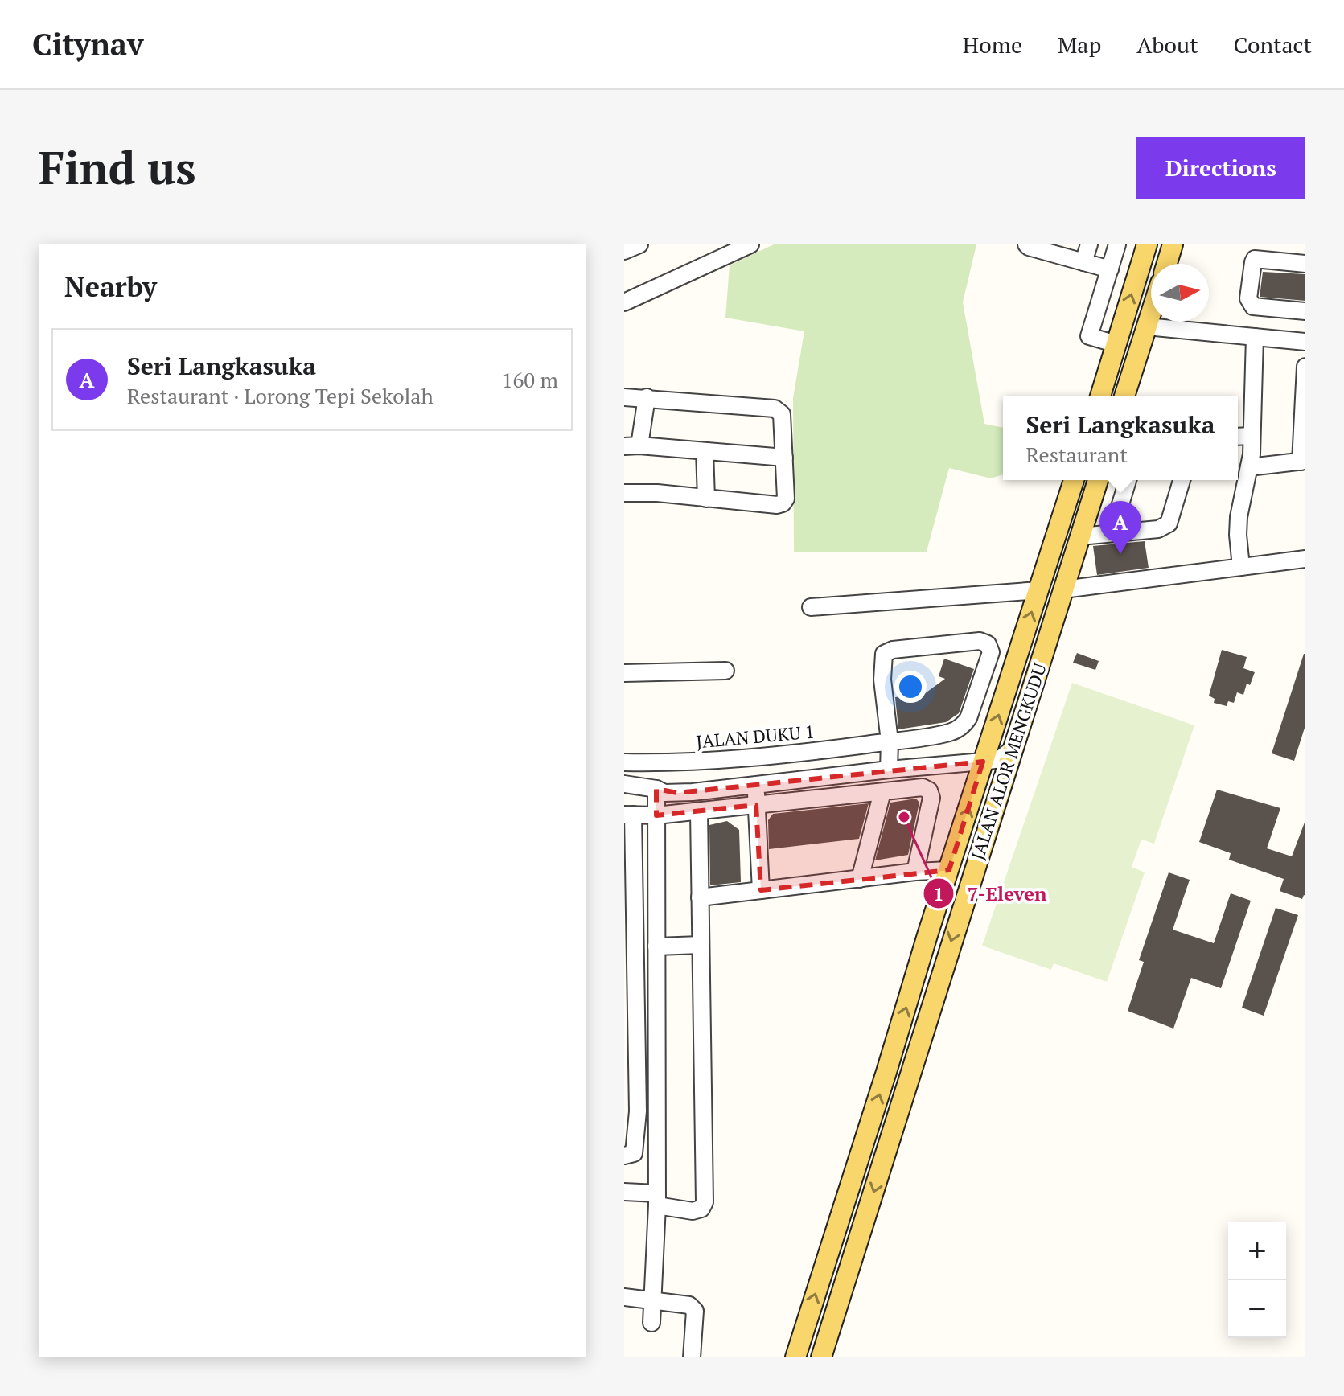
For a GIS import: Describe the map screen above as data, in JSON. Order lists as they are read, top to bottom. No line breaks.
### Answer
{"streets":{"main road":["JALAN ALOR MENGKUDU"],"street":["JALAN DUKU 1"]},"places":["7-Eleven"],"north":"right","page":{"header":"Citynav","nav":["Home","Map","About","Contact"],"buttons":"Directions","title":"Find us","heading":"Nearby","list":[{"mark":"A","name":"Seri Langkasuka","note":"Restaurant · Lorong Tepi Sekolah","value":"160 m"}],"popup":["Seri Langkasuka","Restaurant"],"pins":"A","map_buttons":["+","−"]}}
